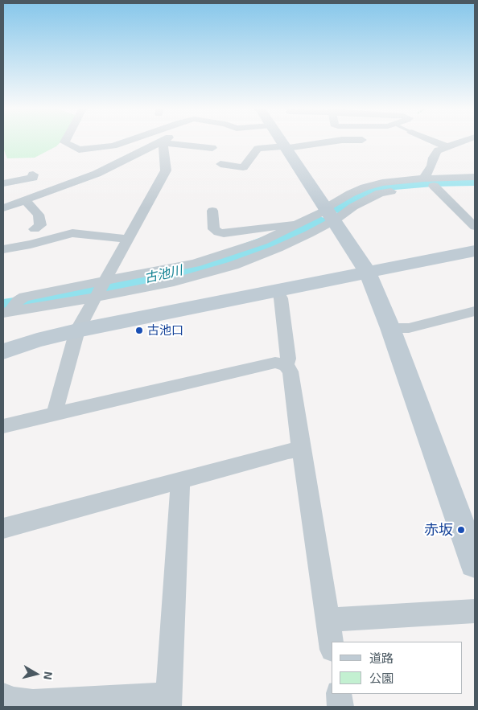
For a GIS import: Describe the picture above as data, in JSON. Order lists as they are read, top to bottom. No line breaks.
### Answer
{"water":["古池川"],"places":["古池口","赤坂"],"legend":["道路","公園"],"north":"right"}
